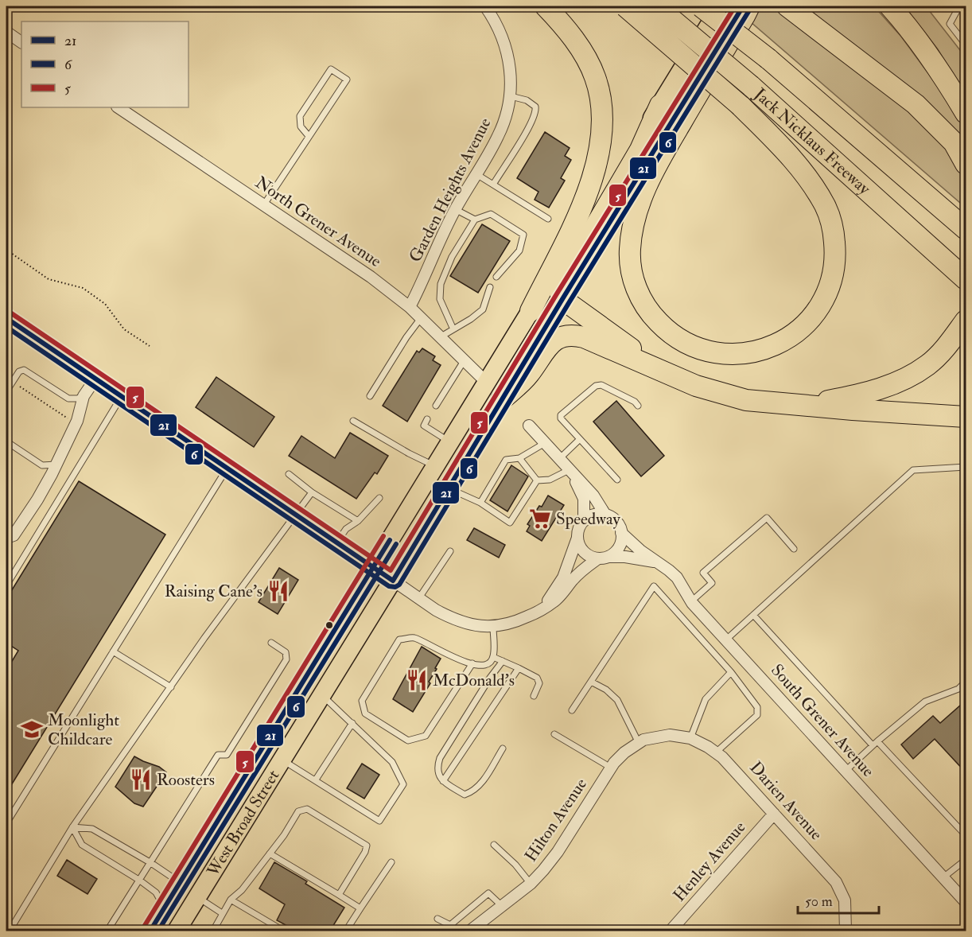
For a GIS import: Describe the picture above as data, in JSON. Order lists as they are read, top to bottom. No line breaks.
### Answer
{"streets":{"highway":["Jack Nicklaus Freeway"],"main road":["West Broad Street"],"street":["Garden Heights Avenue","North Grener Avenue","South Grener Avenue","Darien Avenue","Hilton Avenue","Henley Avenue"]},"crossings":[["Garden Heights Avenue","North Grener Avenue"],["North Grener Avenue","West Broad Street"],["Darien Avenue","Hilton Avenue"],["Darien Avenue","Henley Avenue"]],"places":{"supermarket":["Speedway"],"restaurant":["Raising Cane's","McDonald's","Roosters"],"school or university":["Moonlight Childcare"]},"lines":["transit line 21","transit line 5","transit line 6"],"legend":["21","6","5"],"scale_bar":"50 m"}
